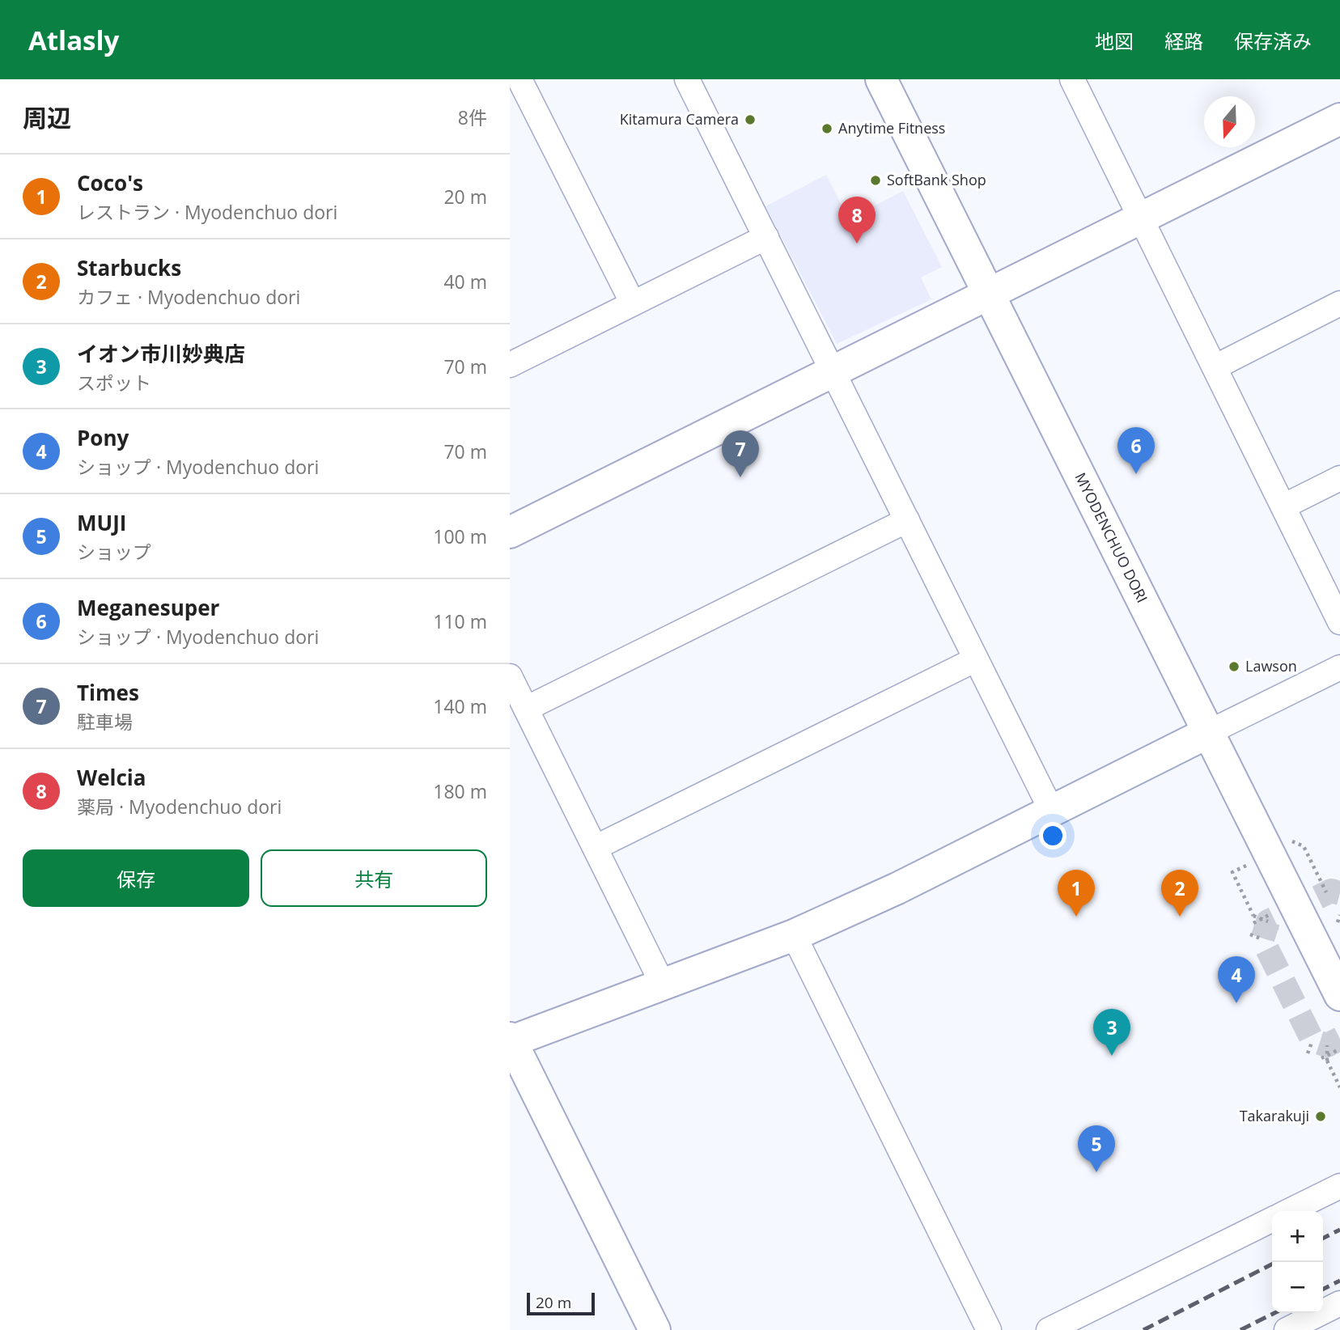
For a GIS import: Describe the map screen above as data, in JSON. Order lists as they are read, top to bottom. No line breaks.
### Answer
{"streets":{"street":["MYODENCHUO DORI"]},"places":["Kitamura Camera","Anytime Fitness","SoftBank Shop","Lawson","Takarakuji"],"scale_bar":"20 m","north":"bottom","page":{"header":"Atlasly","nav":["地図","経路","保存済み"],"heading":["周辺","8件"],"list":[{"mark":"1","name":"Coco's","note":"レストラン · Myodenchuo dori","value":"20 m"},{"mark":"2","name":"Starbucks","note":"カフェ · Myodenchuo dori","value":"40 m"},{"mark":"3","name":"イオン市川妙典店","note":"スポット","value":"70 m"},{"mark":"4","name":"Pony","note":"ショップ · Myodenchuo dori","value":"70 m"},{"mark":"5","name":"MUJI","note":"ショップ","value":"100 m"},{"mark":"6","name":"Meganesuper","note":"ショップ · Myodenchuo dori","value":"110 m"},{"mark":"7","name":"Times","note":"駐車場","value":"140 m"},{"mark":"8","name":"Welcia","note":"薬局 · Myodenchuo dori","value":"180 m"}],"pins":["8","6","7","1","2","4","3","5"],"buttons":["保存","共有"],"map_buttons":["+","−"],"scale":"20 m"}}
